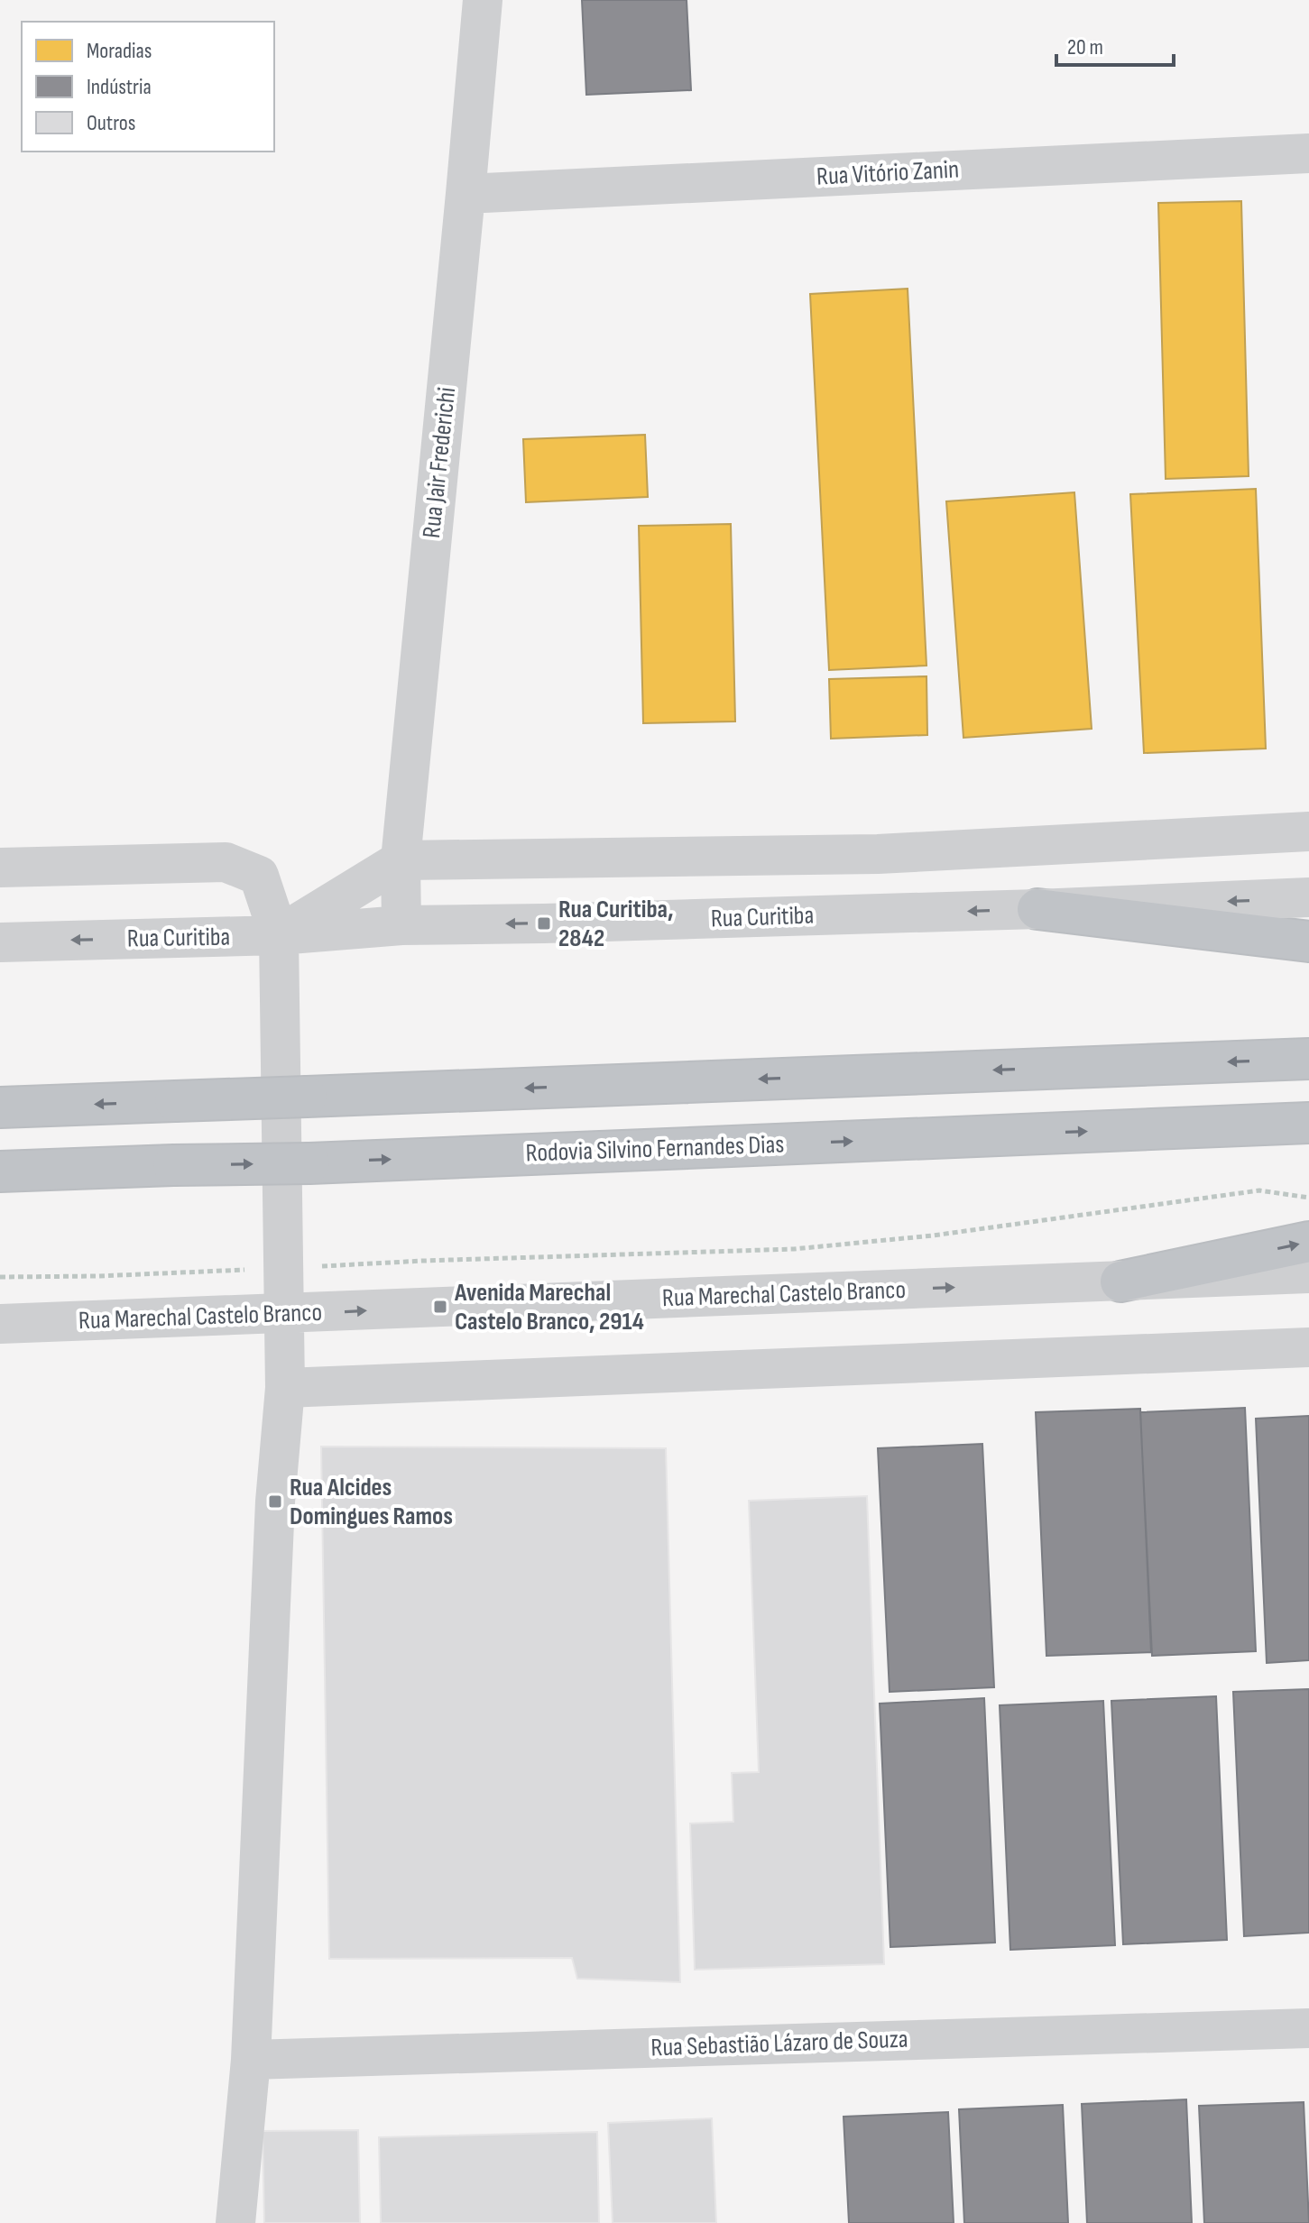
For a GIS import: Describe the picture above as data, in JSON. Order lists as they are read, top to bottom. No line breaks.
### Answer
{"streets":{"highway":["Rodovia Silvino Fernandes Dias"],"street":["Rua Vitório Zanin","Rua Jair Frederichi","Rua Curitiba","Rua Marechal Castelo Branco","Rua Sebastião Lázaro de Souza"]},"crossings":[["Rua Vitório Zanin","Rua Jair Frederichi"],["Rua Jair Frederichi","Rua Curitiba"]],"places":{"transit":["Rua Curitiba, 2842","Avenida Marechal Castelo Branco, 2914","Rua Alcides Domingues Ramos"]},"legend":["Moradias","Indústria","Outros"],"scale_bar":"20 m"}
